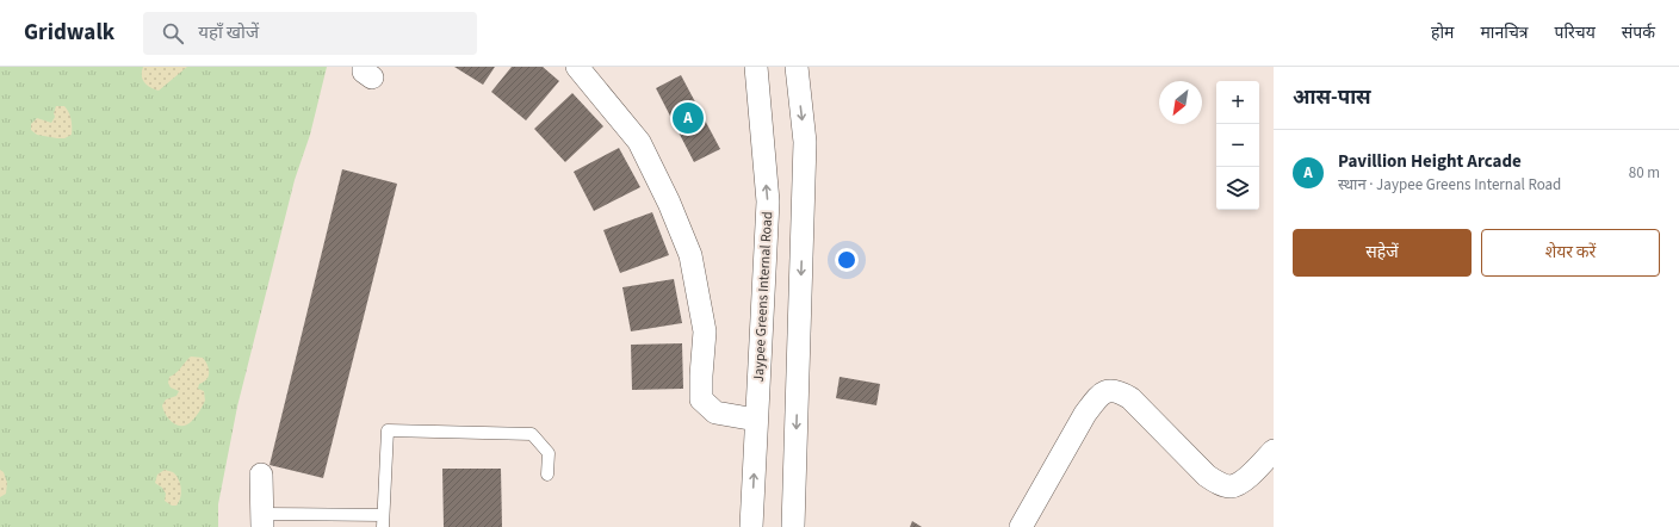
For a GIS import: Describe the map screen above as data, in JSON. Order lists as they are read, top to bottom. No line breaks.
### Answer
{"streets":{"street":["Jaypee Greens Internal Road"]},"north":"bottom left","page":{"header":"Gridwalk","search":"यहाँ खोजें","nav":["होम","मानचित्र","परिचय","संपर्क"],"heading":"आस-पास","map_buttons":["+","−"],"pins":"A","list":[{"mark":"A","name":"Pavillion Height Arcade","note":"स्थान · Jaypee Greens Internal Road","value":"80 m"}],"buttons":["सहेजें","शेयर करें"]}}
